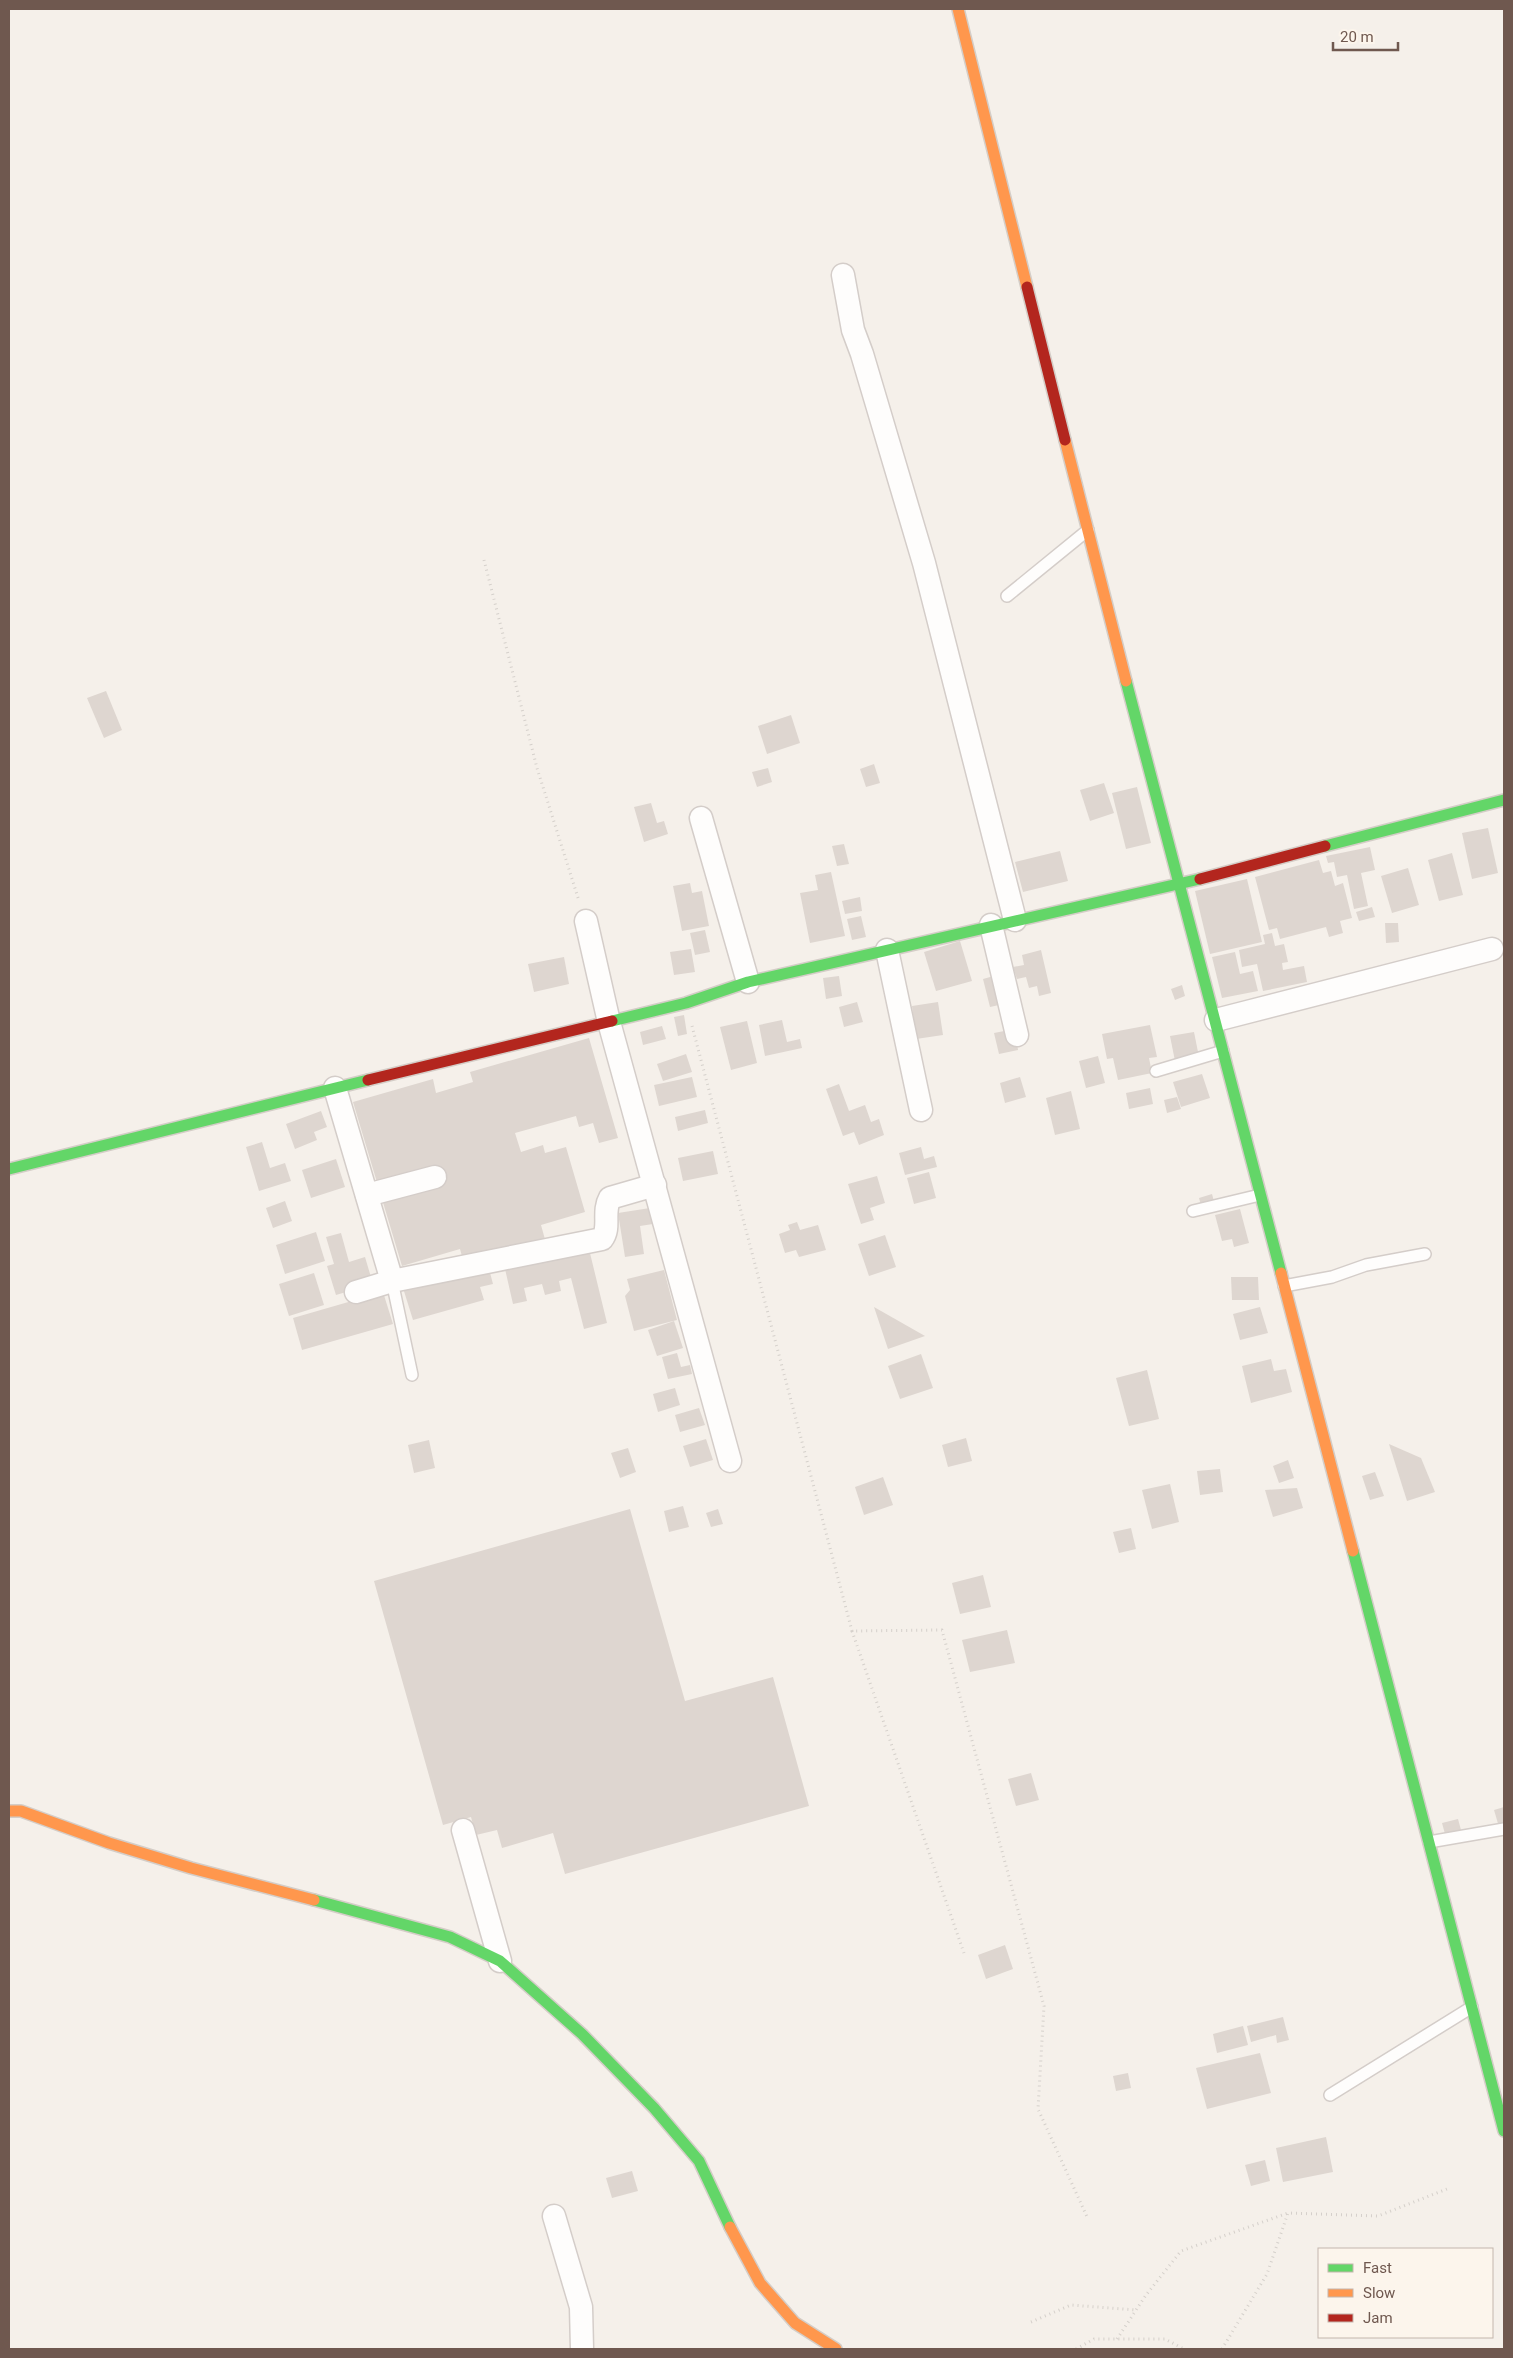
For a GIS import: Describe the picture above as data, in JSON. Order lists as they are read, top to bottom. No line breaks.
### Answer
{"legend":["Fast","Slow","Jam"],"scale_bar":"20 m"}
